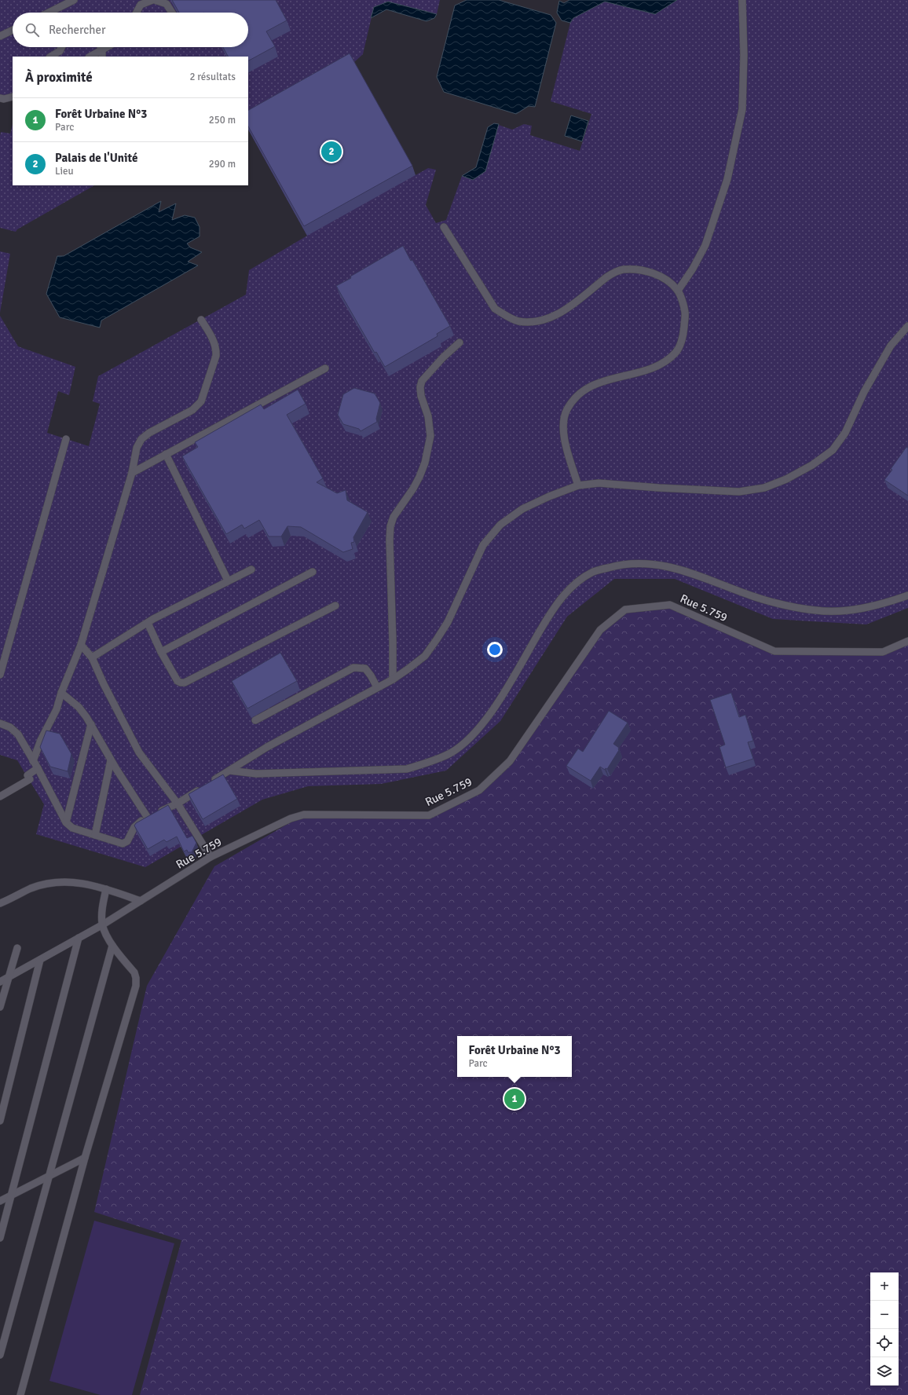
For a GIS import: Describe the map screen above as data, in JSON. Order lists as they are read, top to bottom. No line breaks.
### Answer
{"streets":{"lane":["Rue 5.759"]},"page":{"search":"Rechercher","heading":["À proximité","2 résultats"],"list":[{"mark":"1","name":"Forêt Urbaine N°3","note":"Parc","value":"250 m"},{"mark":"2","name":"Palais de l'Unité","note":"Lieu","value":"290 m"}],"pins":["2","1"],"popup":["Forêt Urbaine N°3","Parc"],"map_buttons":["+","−"]}}
